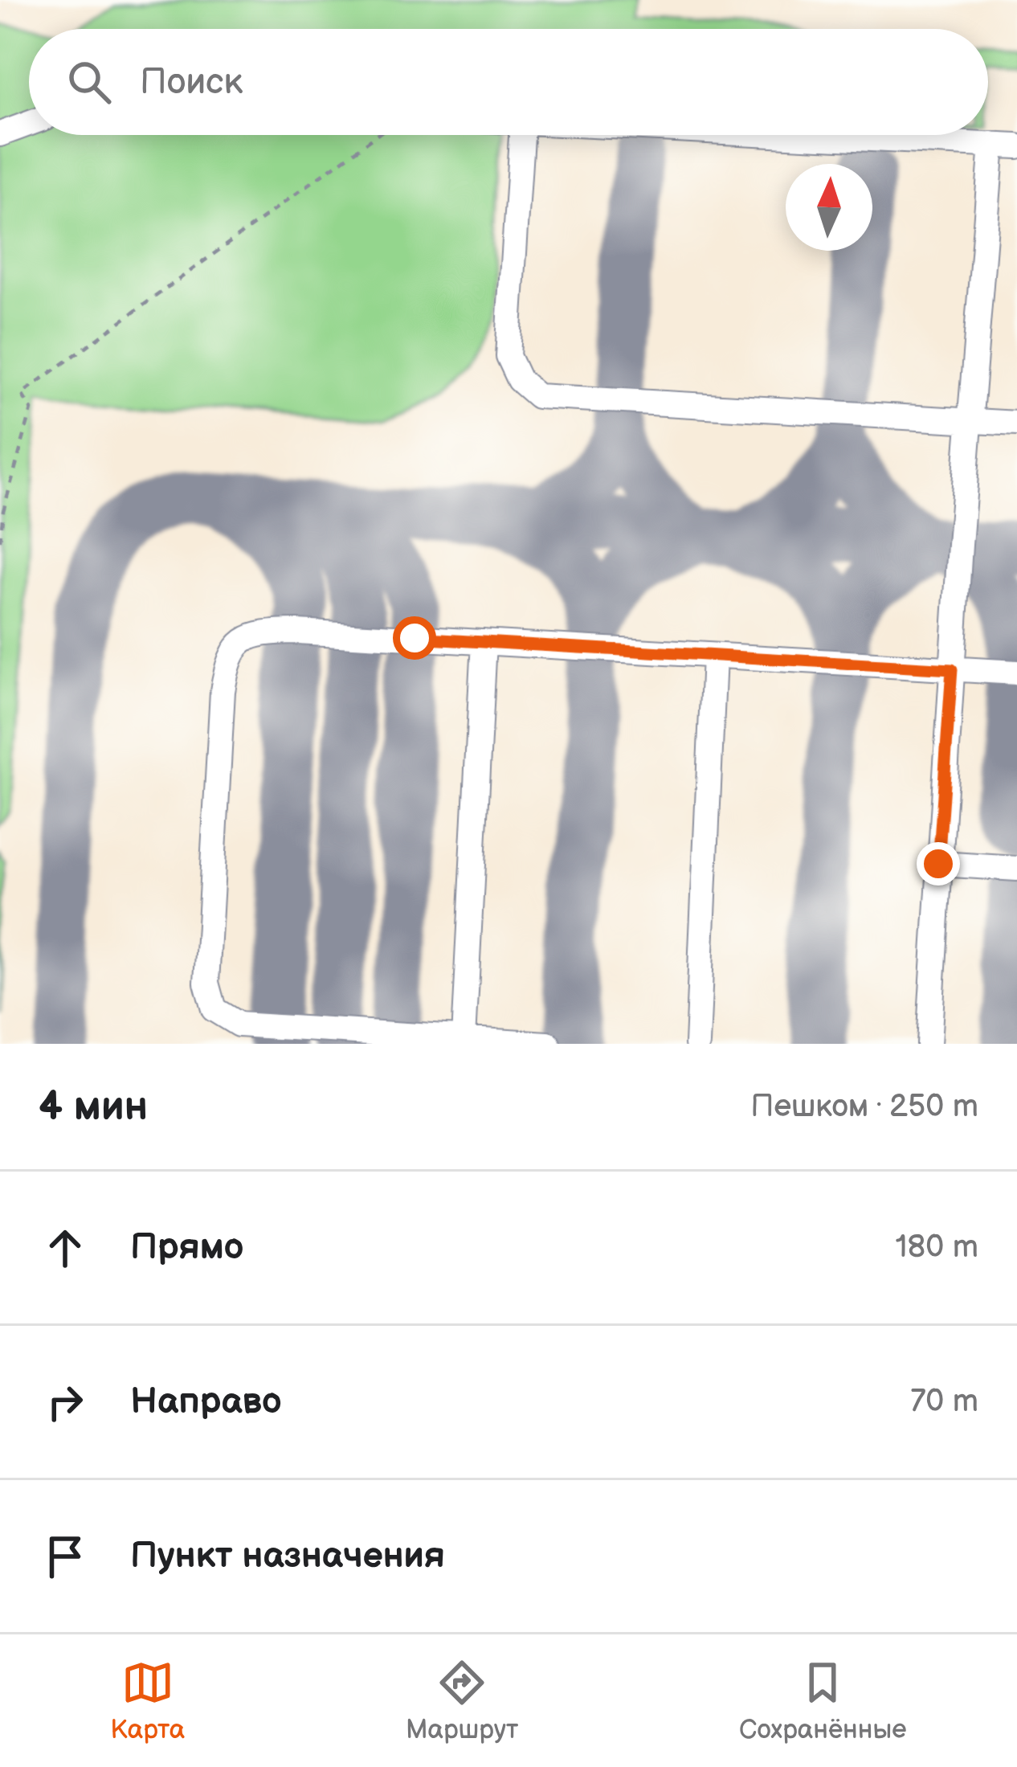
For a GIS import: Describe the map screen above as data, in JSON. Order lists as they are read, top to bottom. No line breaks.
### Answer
{"north":"top","page":{"search":"Поиск","heading":["4 мин","Пешком · 250 m"],"list":[["Прямо","180 m"],["Направо","70 m"],"Пункт назначения"],"nav":["Карта","Маршрут","Сохранённые"]}}
